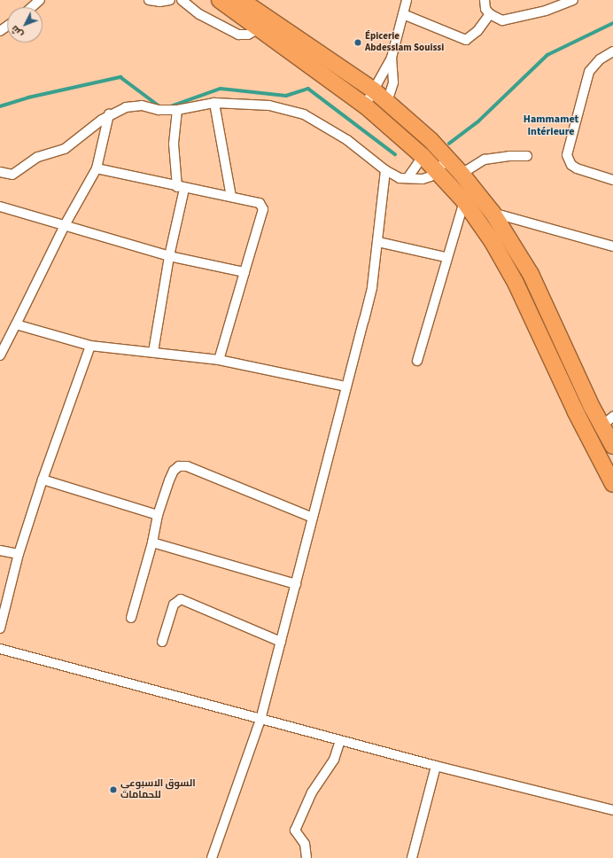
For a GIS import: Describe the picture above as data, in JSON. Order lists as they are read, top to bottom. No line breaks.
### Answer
{"districts":["Hammamet Intérieure"],"places":["Épicerie Abdesslam Souissi","السوق الاسبوعي للحمامات"],"north":"bottom left"}
